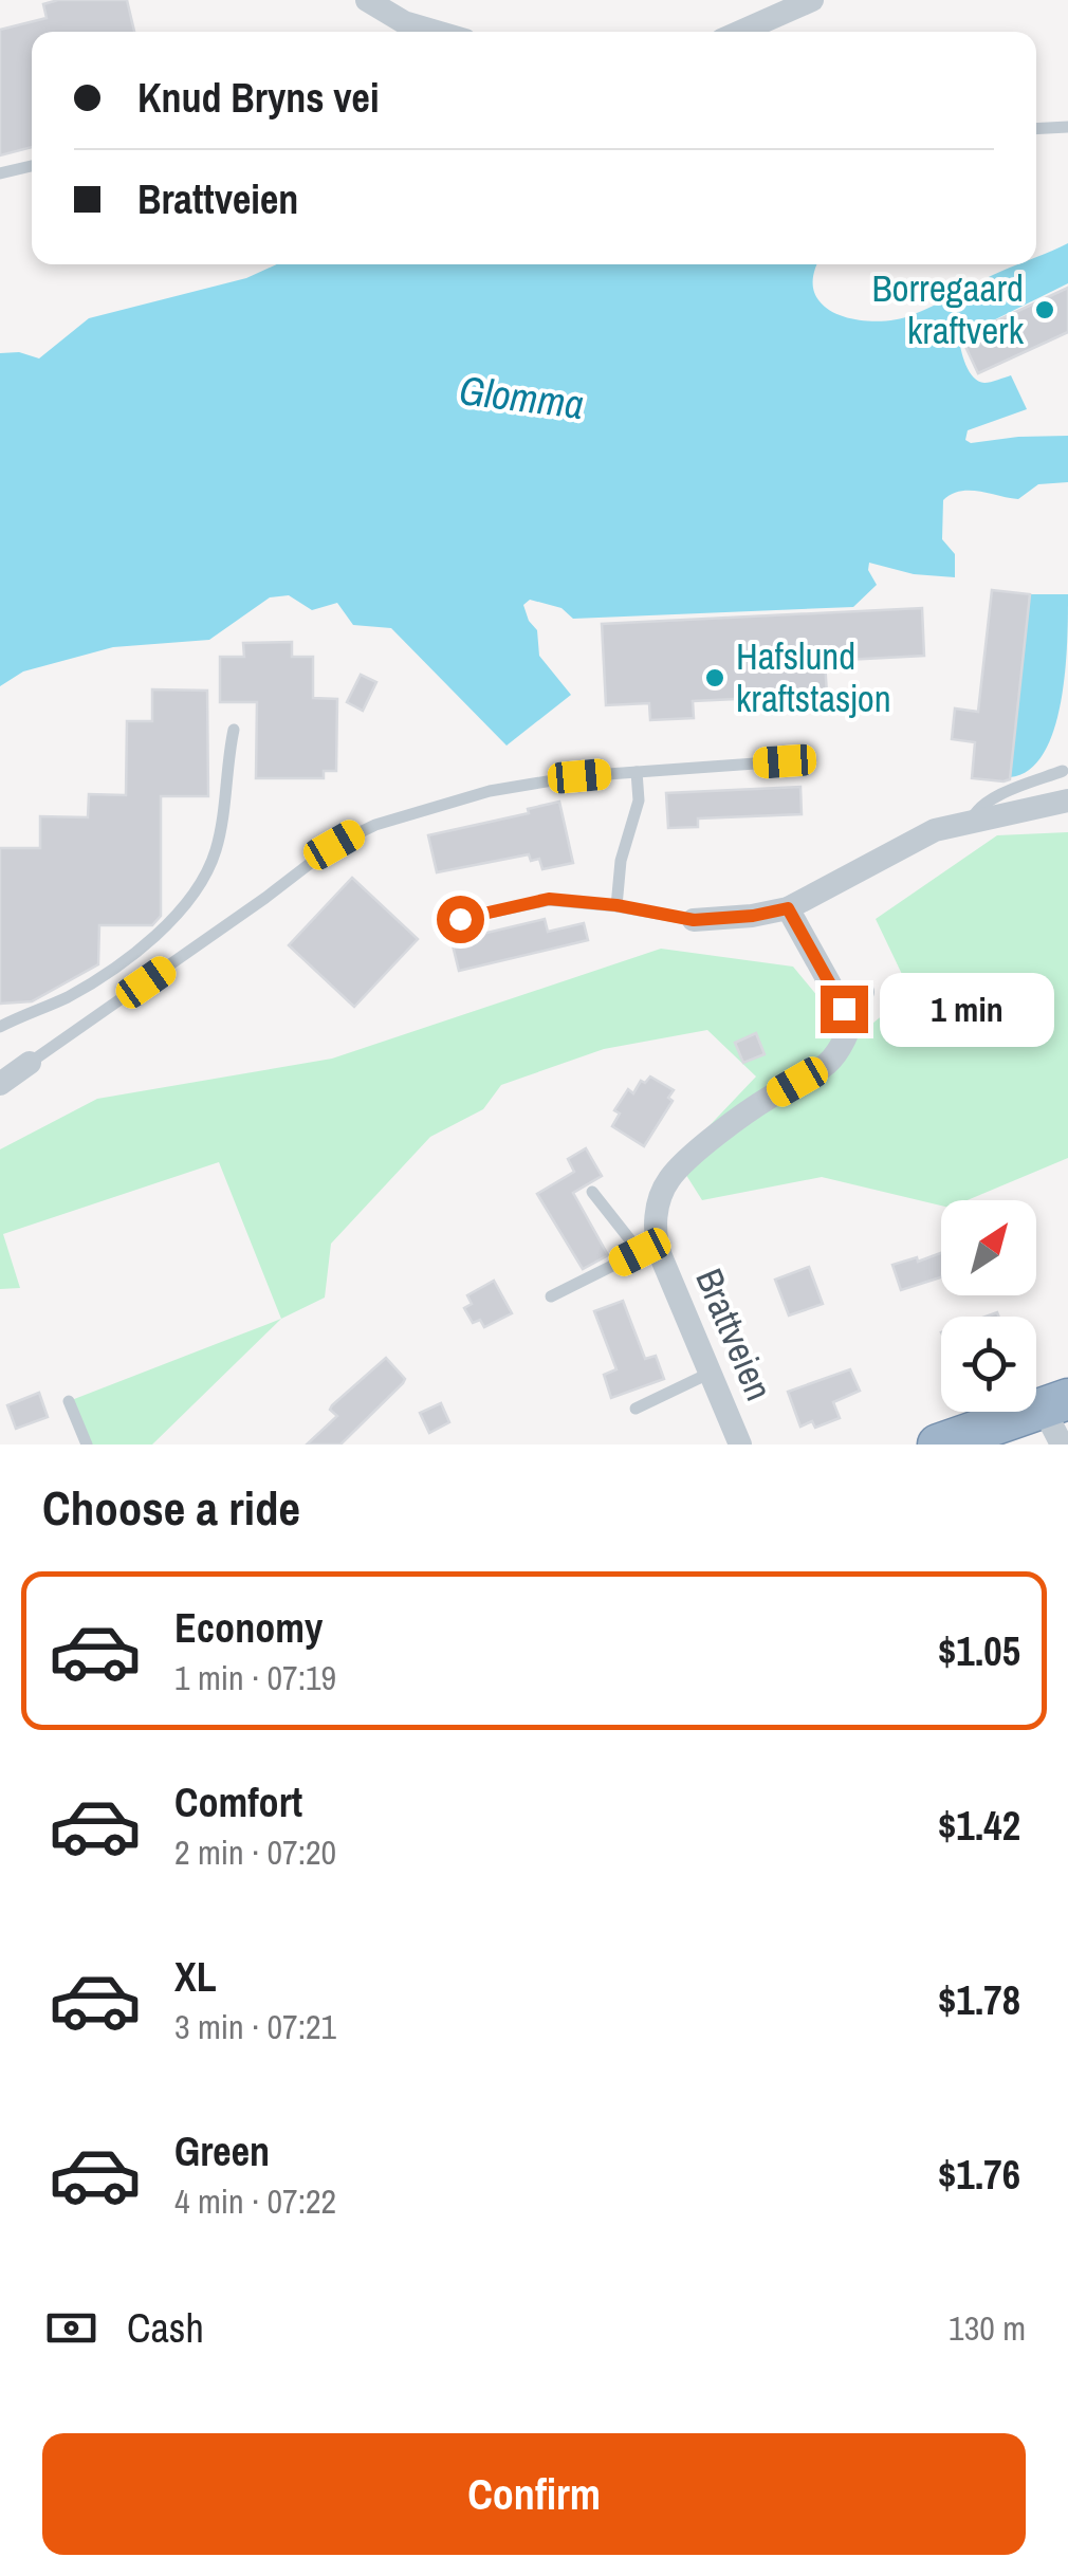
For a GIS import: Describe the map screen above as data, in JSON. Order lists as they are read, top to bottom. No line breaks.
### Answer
{"streets":{"street":["Brattveien"]},"water":["Glomma"],"places":["Borregaard kraftverk","Hafslund kraftstasjon"],"north":"top right","page":{"banner":["Knud Bryns vei","Brattveien"],"bubble":"1 min","heading":"Choose a ride","list":[{"name":"Economy","note":"1 min · 07:19","value":"$1.05"},{"name":"Comfort","note":"2 min · 07:20","value":"$1.42"},{"name":"XL","note":"3 min · 07:21","value":"$1.78"},{"name":"Green","note":"4 min · 07:22","value":"$1.76"}],"pay":["Cash","130 m"],"buttons":"Confirm"}}
